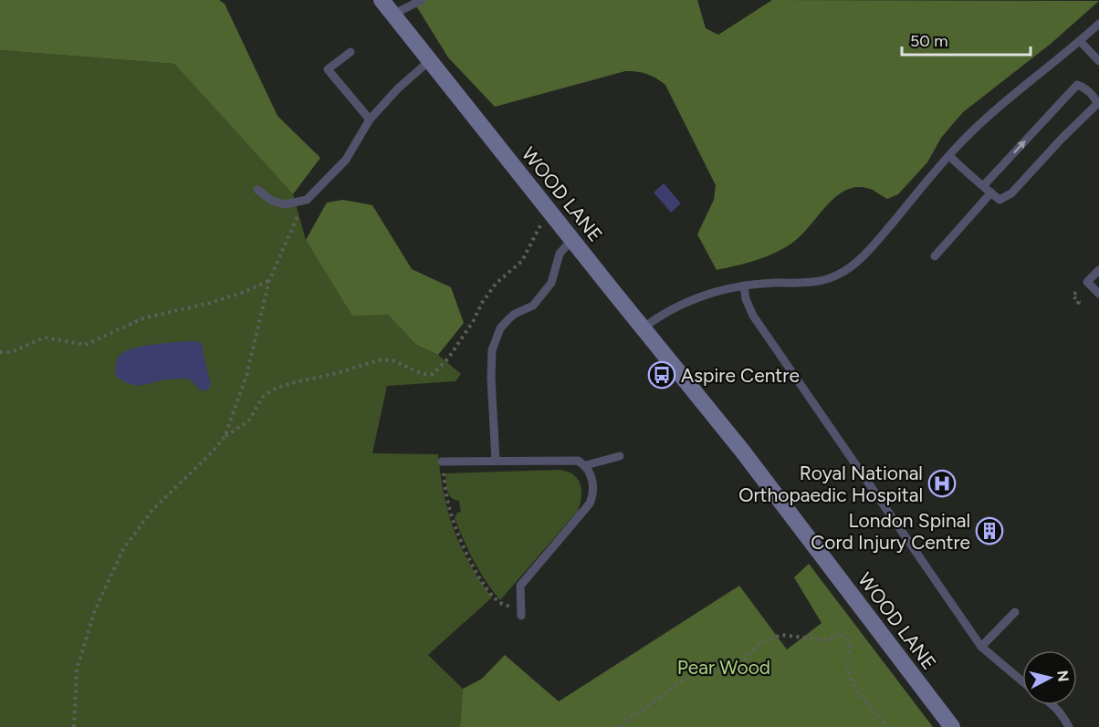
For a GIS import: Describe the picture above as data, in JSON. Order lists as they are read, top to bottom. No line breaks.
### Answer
{"streets":{"street":["WOOD LANE"]},"parks":["Pear Wood"],"places":{"bus stop":["Aspire Centre"],"hospital":["Royal National Orthopaedic Hospital"],"building":["London Spinal Cord Injury Centre"]},"scale_bar":"50 m","north":"right"}
